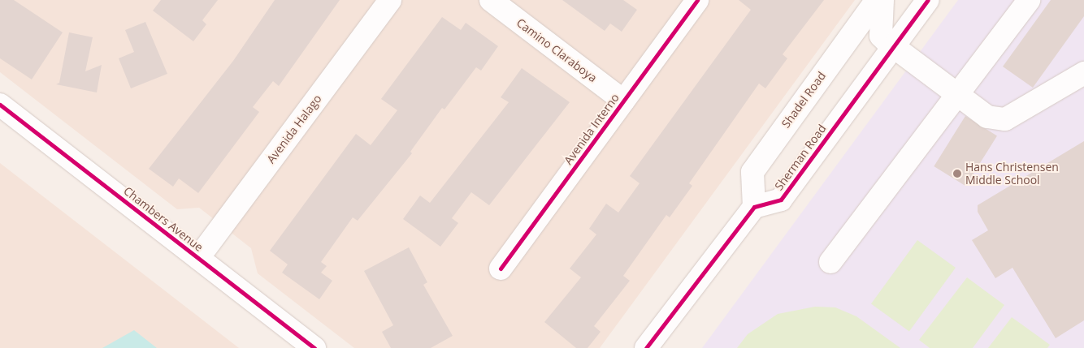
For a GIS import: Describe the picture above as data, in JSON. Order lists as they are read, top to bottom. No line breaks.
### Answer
{"streets":{"street":["Camino Claraboya","Shadel Road","Avenida Halago","Avenida Interno","Sherman Road","Chambers Avenue"]},"crossings":[["Camino Claraboya","Avenida Interno"],["Shadel Road","Sherman Road"],["Avenida Halago","Chambers Avenue"]],"places":["Hans Christensen Middle School"]}
